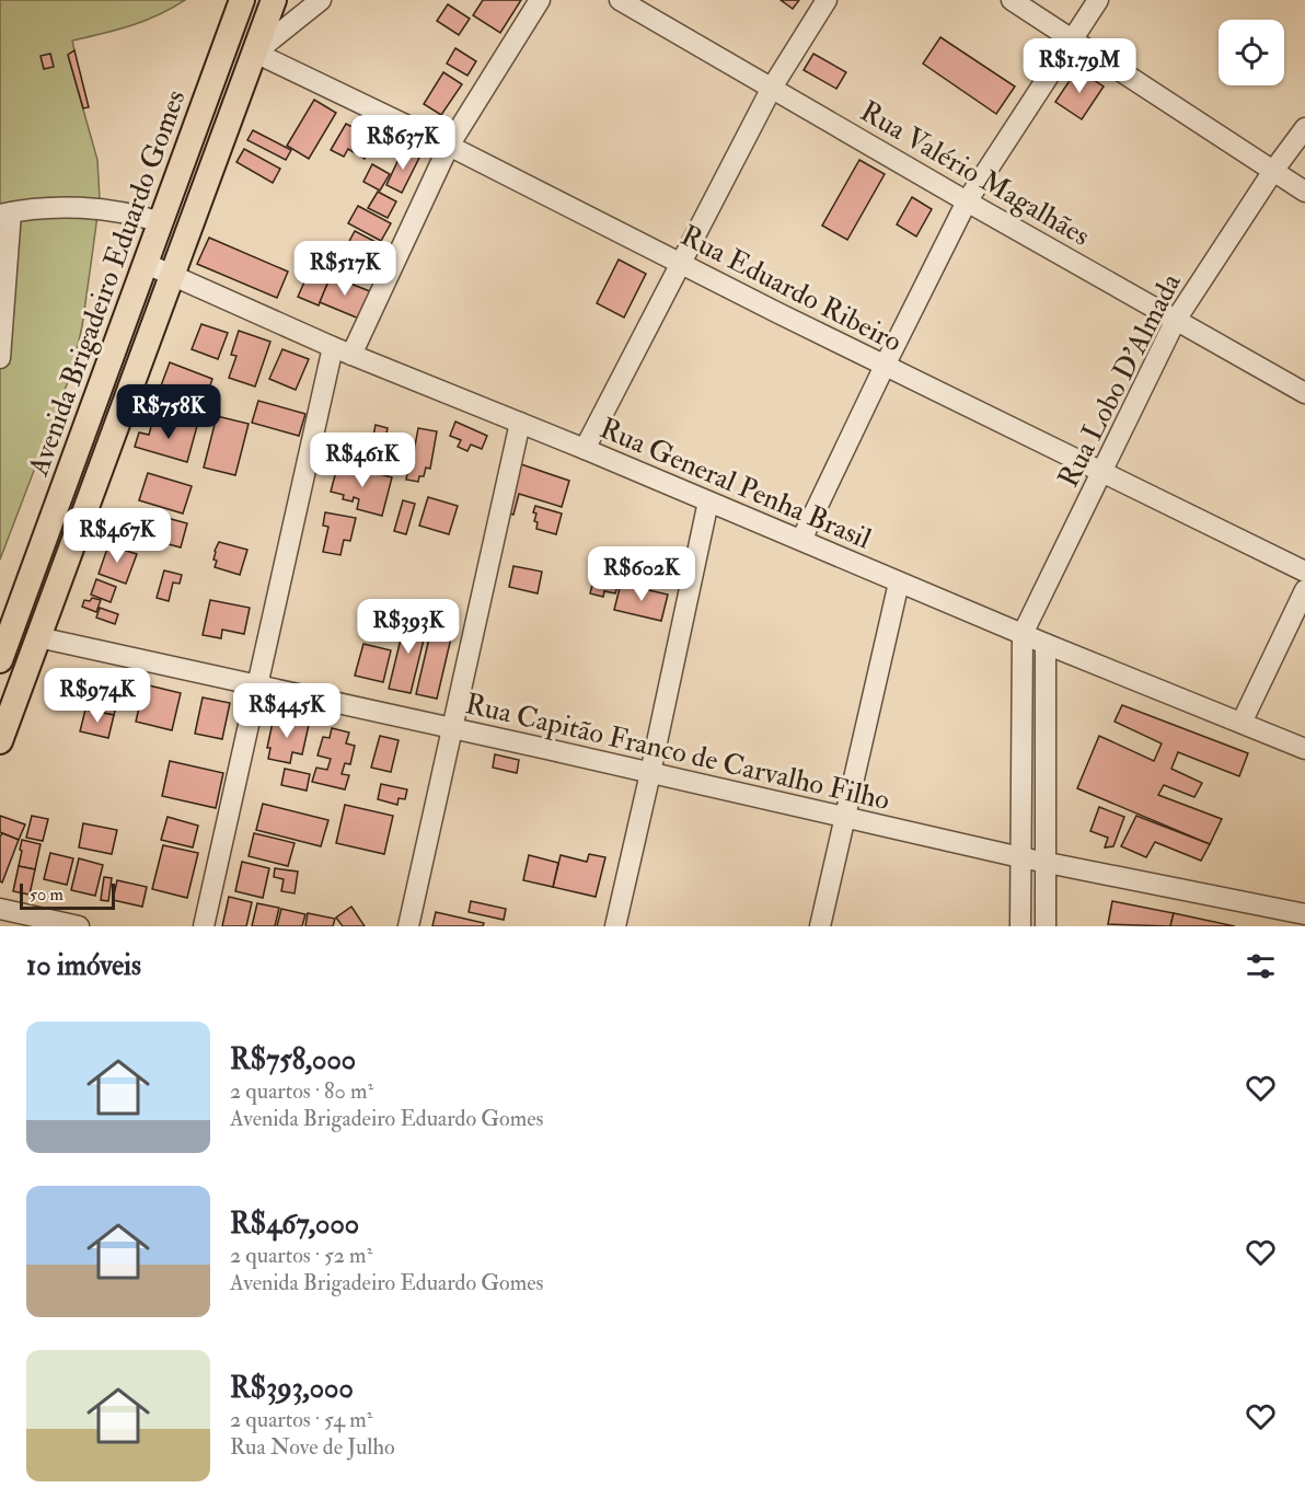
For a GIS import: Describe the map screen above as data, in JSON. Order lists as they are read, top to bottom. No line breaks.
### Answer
{"streets":{"main road":["Avenida Brigadeiro Eduardo Gomes"],"street":["Rua Valério Magalhães","Rua Eduardo Ribeiro","Rua Lobo D'Almada","Rua General Penha Brasil","Rua Capitão Franco de Carvalho Filho"]},"crossings":[["Rua Valério Magalhães","Rua Lobo D'Almada"],["Avenida Brigadeiro Eduardo Gomes","Rua Eduardo Ribeiro"],["Avenida Brigadeiro Eduardo Gomes","Rua General Penha Brasil"],["Avenida Brigadeiro Eduardo Gomes","Rua Capitão Franco de Carvalho Filho"],["Rua Eduardo Ribeiro","Rua Lobo D'Almada"],["Rua Lobo D'Almada","Rua General Penha Brasil"]],"scale_bar":"50 m","page":{"price":["R$1.79M","R$637K","R$517K","R$758K","R$461K","R$467K","R$602K","R$393K","R$974K","R$445K"],"scale":"50 m","heading":"10 imóveis","list":[{"name":"R$758,000","note":"2 quartos · 80 m² · Avenida Brigadeiro Eduardo Gomes"},{"name":"R$467,000","note":"2 quartos · 52 m² · Avenida Brigadeiro Eduardo Gomes"},{"name":"R$393,000","note":"2 quartos · 54 m² · Rua Nove de Julho"}]}}
